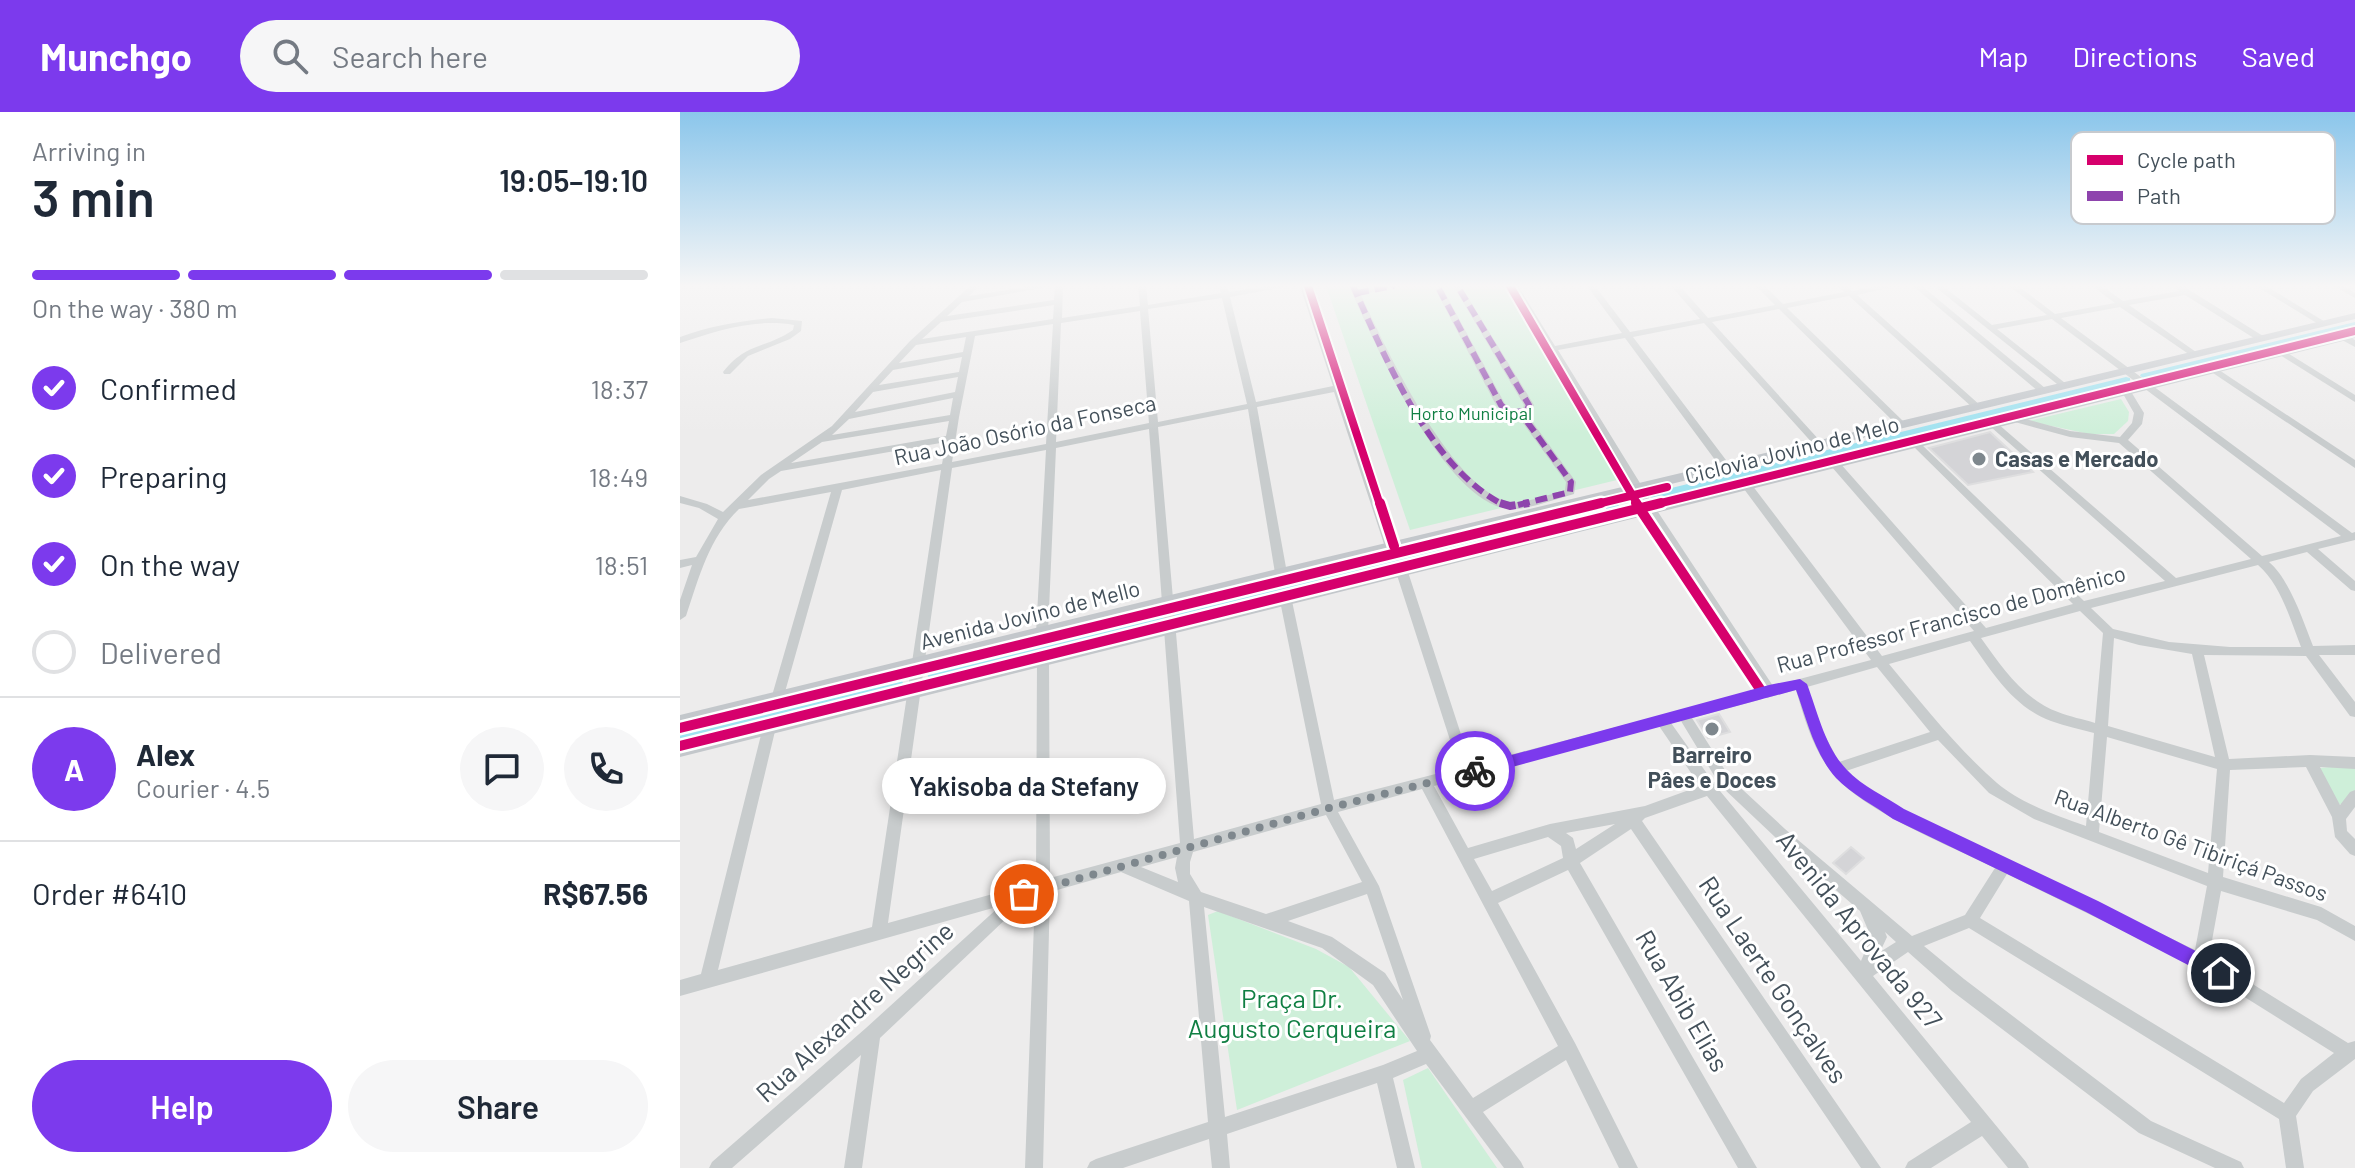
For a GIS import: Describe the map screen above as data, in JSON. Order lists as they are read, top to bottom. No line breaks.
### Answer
{"streets":{"main road":["Avenida Jovino de Mello"],"street":["Rua João Osório da Fonseca","Rua Professor Francisco de Domênico","Rua Alberto Gê Tibiriçá Passos","Avenida Aprovada 927","Rua Laerte Gonçalves","Rua Abib Elias","Rua Alexandre Negrine"],"cycle path":["Ciclovia Jovino de Melo"]},"crossings":[["Rua Professor Francisco de Domênico","Rua Alberto Gê Tibiriçá Passos"],["Rua Professor Francisco de Domênico","Avenida Aprovada 927"],["Rua Professor Francisco de Domênico","Rua Alexandre Negrine"]],"parks":["Horto Municipal","Praça Dr. Augusto Cerqueira"],"places":["Casas e Mercado","Barreiro Pâes e Doces","Yakisoba da Stefany"],"legend":["Cycle path","Path"],"page":{"header":"Munchgo","search":"Search here","nav":["Map","Directions","Saved"],"heading":["3 min","Arriving in","19:05–19:10"],"panel":["Alex","Courier · 4.5","Order #6410","R$67.56"],"bar":"On the way · 380 m","list":[["Confirmed","18:37"],["Preparing","18:49"],["On the way","18:51"],"Delivered"],"round":"A","bubble":"Yakisoba da Stefany","buttons":["Help","Share"]}}
